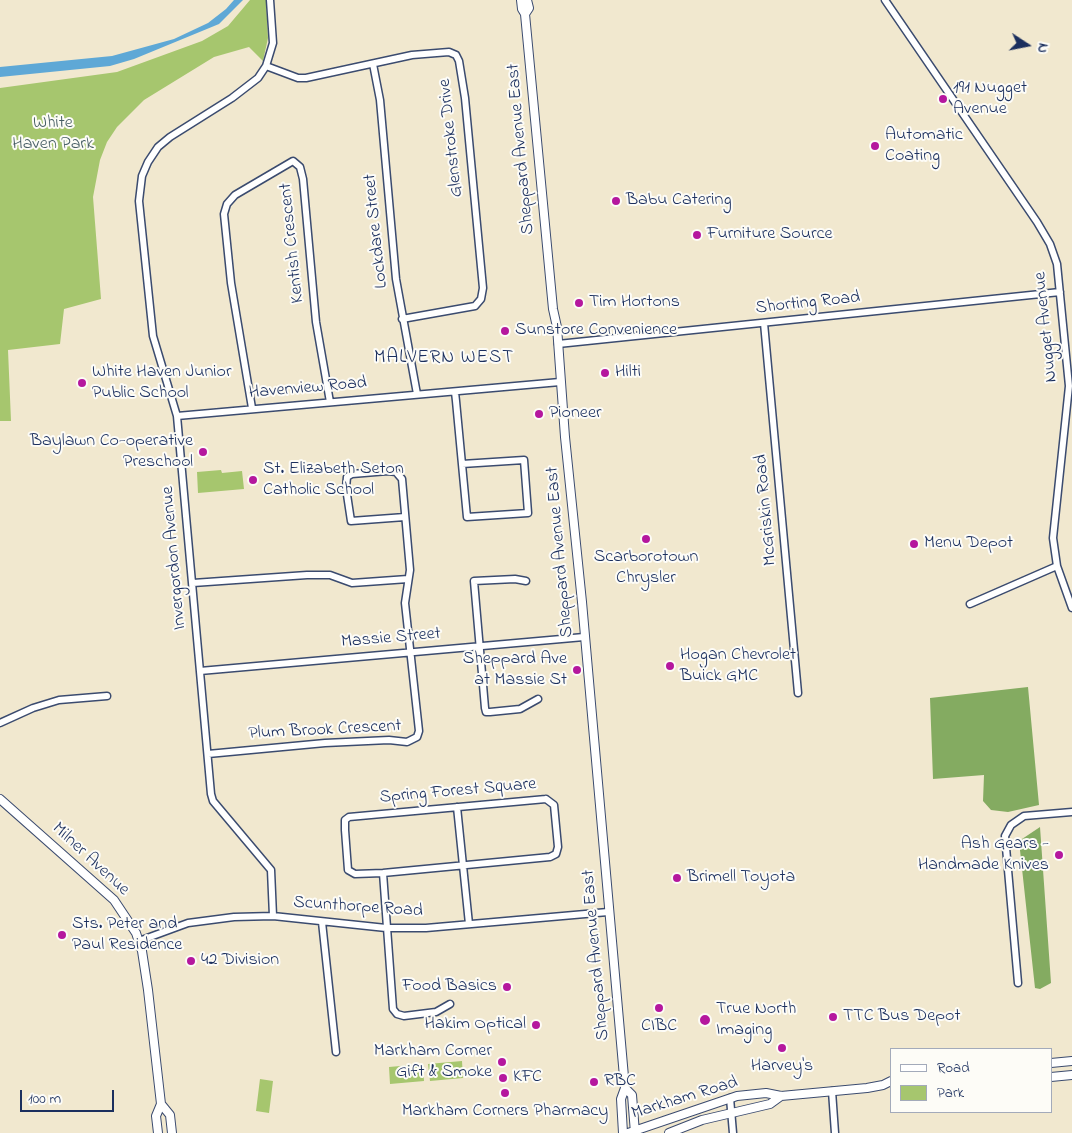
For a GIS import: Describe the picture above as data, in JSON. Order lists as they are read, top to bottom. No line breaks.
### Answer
{"streets":{"main road":["Sheppard Avenue East","Milner Avenue","Markham Road"],"street":["Glenstroke Drive","Lockdare Street","Kentish Crescent","Shorting Road","Nugget Avenue","Havenview Road","McGriskin Road","Invergordon Avenue","Massie Street","Plum Brook Crescent","Spring Forest Square","Scunthorpe Road"]},"crossings":[["Glenstroke Drive","Lockdare Street"],["Glenstroke Drive","Invergordon Avenue"],["Sheppard Avenue East","Shorting Road"],["Sheppard Avenue East","Havenview Road"],["Sheppard Avenue East","Massie Street"],["Sheppard Avenue East","Scunthorpe Road"],["Sheppard Avenue East","Markham Road"],["Lockdare Street","Havenview Road"],["Kentish Crescent","Havenview Road"],["Shorting Road","Nugget Avenue"],["Shorting Road","McGriskin Road"],["Havenview Road","Invergordon Avenue"],["Invergordon Avenue","Massie Street"],["Invergordon Avenue","Plum Brook Crescent"],["Invergordon Avenue","Scunthorpe Road"],["Massie Street","Plum Brook Crescent"],["Milner Avenue","Scunthorpe Road"]],"districts":["MALVERN WEST"],"parks":["White Haven Park"],"places":["191 Nugget Avenue","Automatic Coating","Babu Catering","Furniture Source","Tim Hortons","Sunstore Convenience","Hilti","White Haven Junior Public School","Pioneer","Baylawn Co-operative Preschool","St. Elizabeth Seton Catholic School","Scarborotown Chrysler","Menu Depot","Hogan Chevrolet Buick GMC","Sheppard Ave at Massie St","Ash Gears - Handmade Knives","Brimell Toyota","Sts. Peter and Paul Residence","42 Division","Food Basics","CIBC","TTC Bus Depot","True North Imaging","Hakim Optical","Harvey's","Markham Corner Gift & Smoke","KFC","RBC","Markham Corners Pharmacy"],"legend":["Road","Park"],"scale_bar":"100 m","north":"right"}
